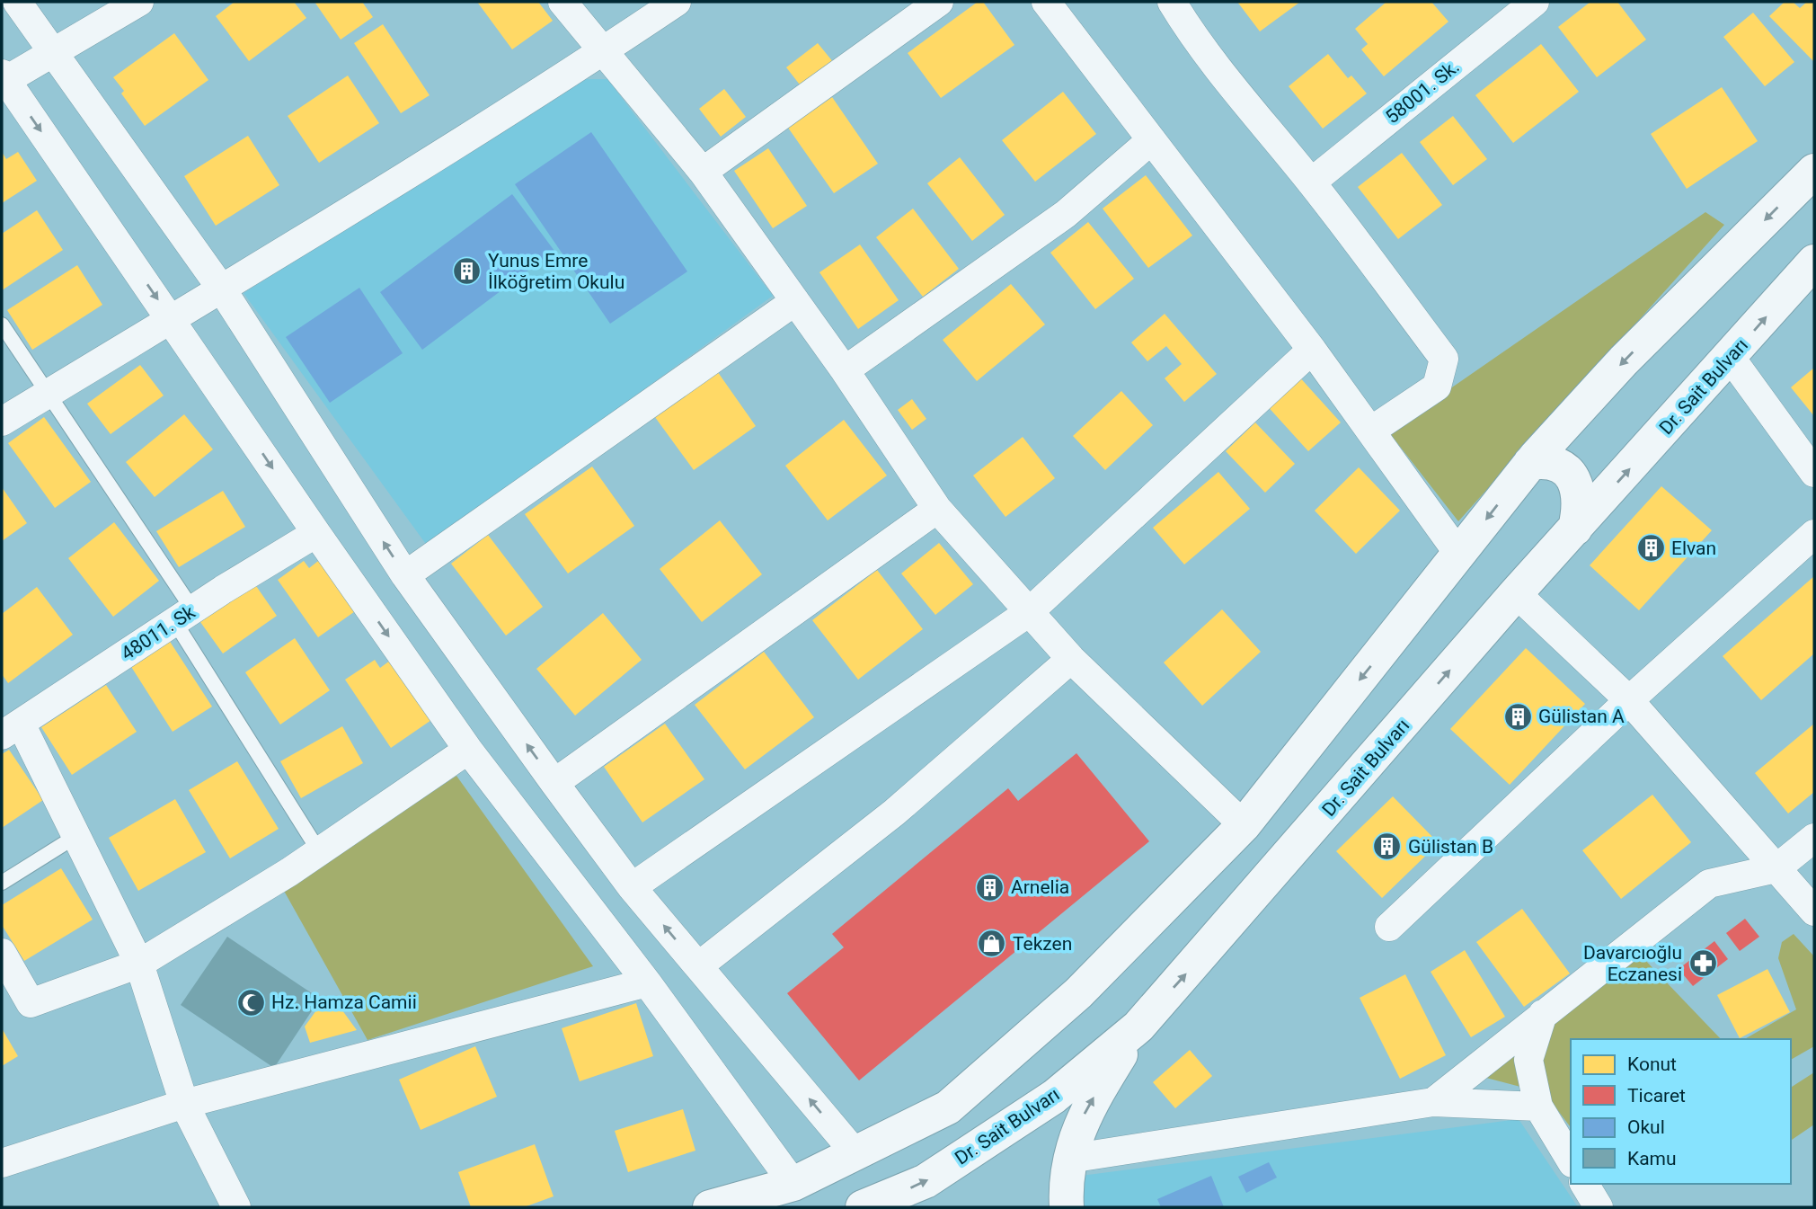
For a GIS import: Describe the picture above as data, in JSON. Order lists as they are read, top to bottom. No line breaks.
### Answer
{"streets":{"main road":["Dr. Sait Bulvarı"],"street":["58001. Sk.","48011. Sk"]},"places":{"building":["Yunus Emre İlköğretim Okulu","Elvan","Gülistan A","Gülistan B","Arnelia"],"shop":["Tekzen"],"pharmacy":["Davarcıoğlu Eczanesi"],"mosque":["Hz. Hamza Camii"]},"legend":["Konut","Ticaret","Okul","Kamu"]}
